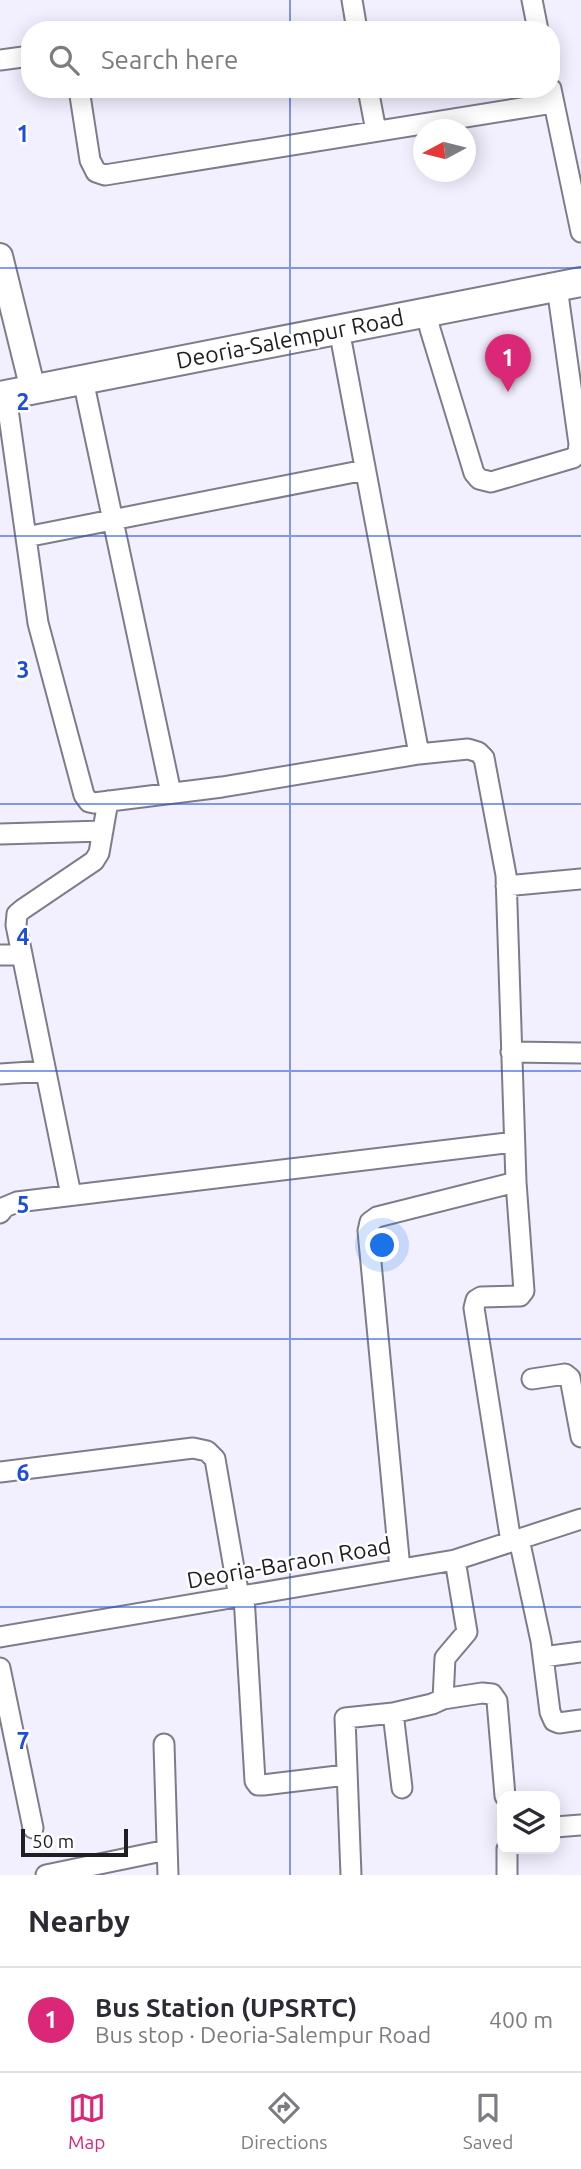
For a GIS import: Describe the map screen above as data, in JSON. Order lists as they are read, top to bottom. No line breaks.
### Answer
{"streets":{"highway":["Deoria-Salempur Road"],"street":["Deoria-Baraon Road"]},"scale_bar":"50 m","north":"left","page":{"search":"Search here","pins":"1","scale":"50 m","heading":"Nearby","list":[{"mark":"1","name":"Bus Station (UPSRTC)","note":"Bus stop · Deoria-Salempur Road","value":"400 m"}],"nav":["Map","Directions","Saved"]},"grid":{"rows":["1","2","3","4","5","6","7"]}}
